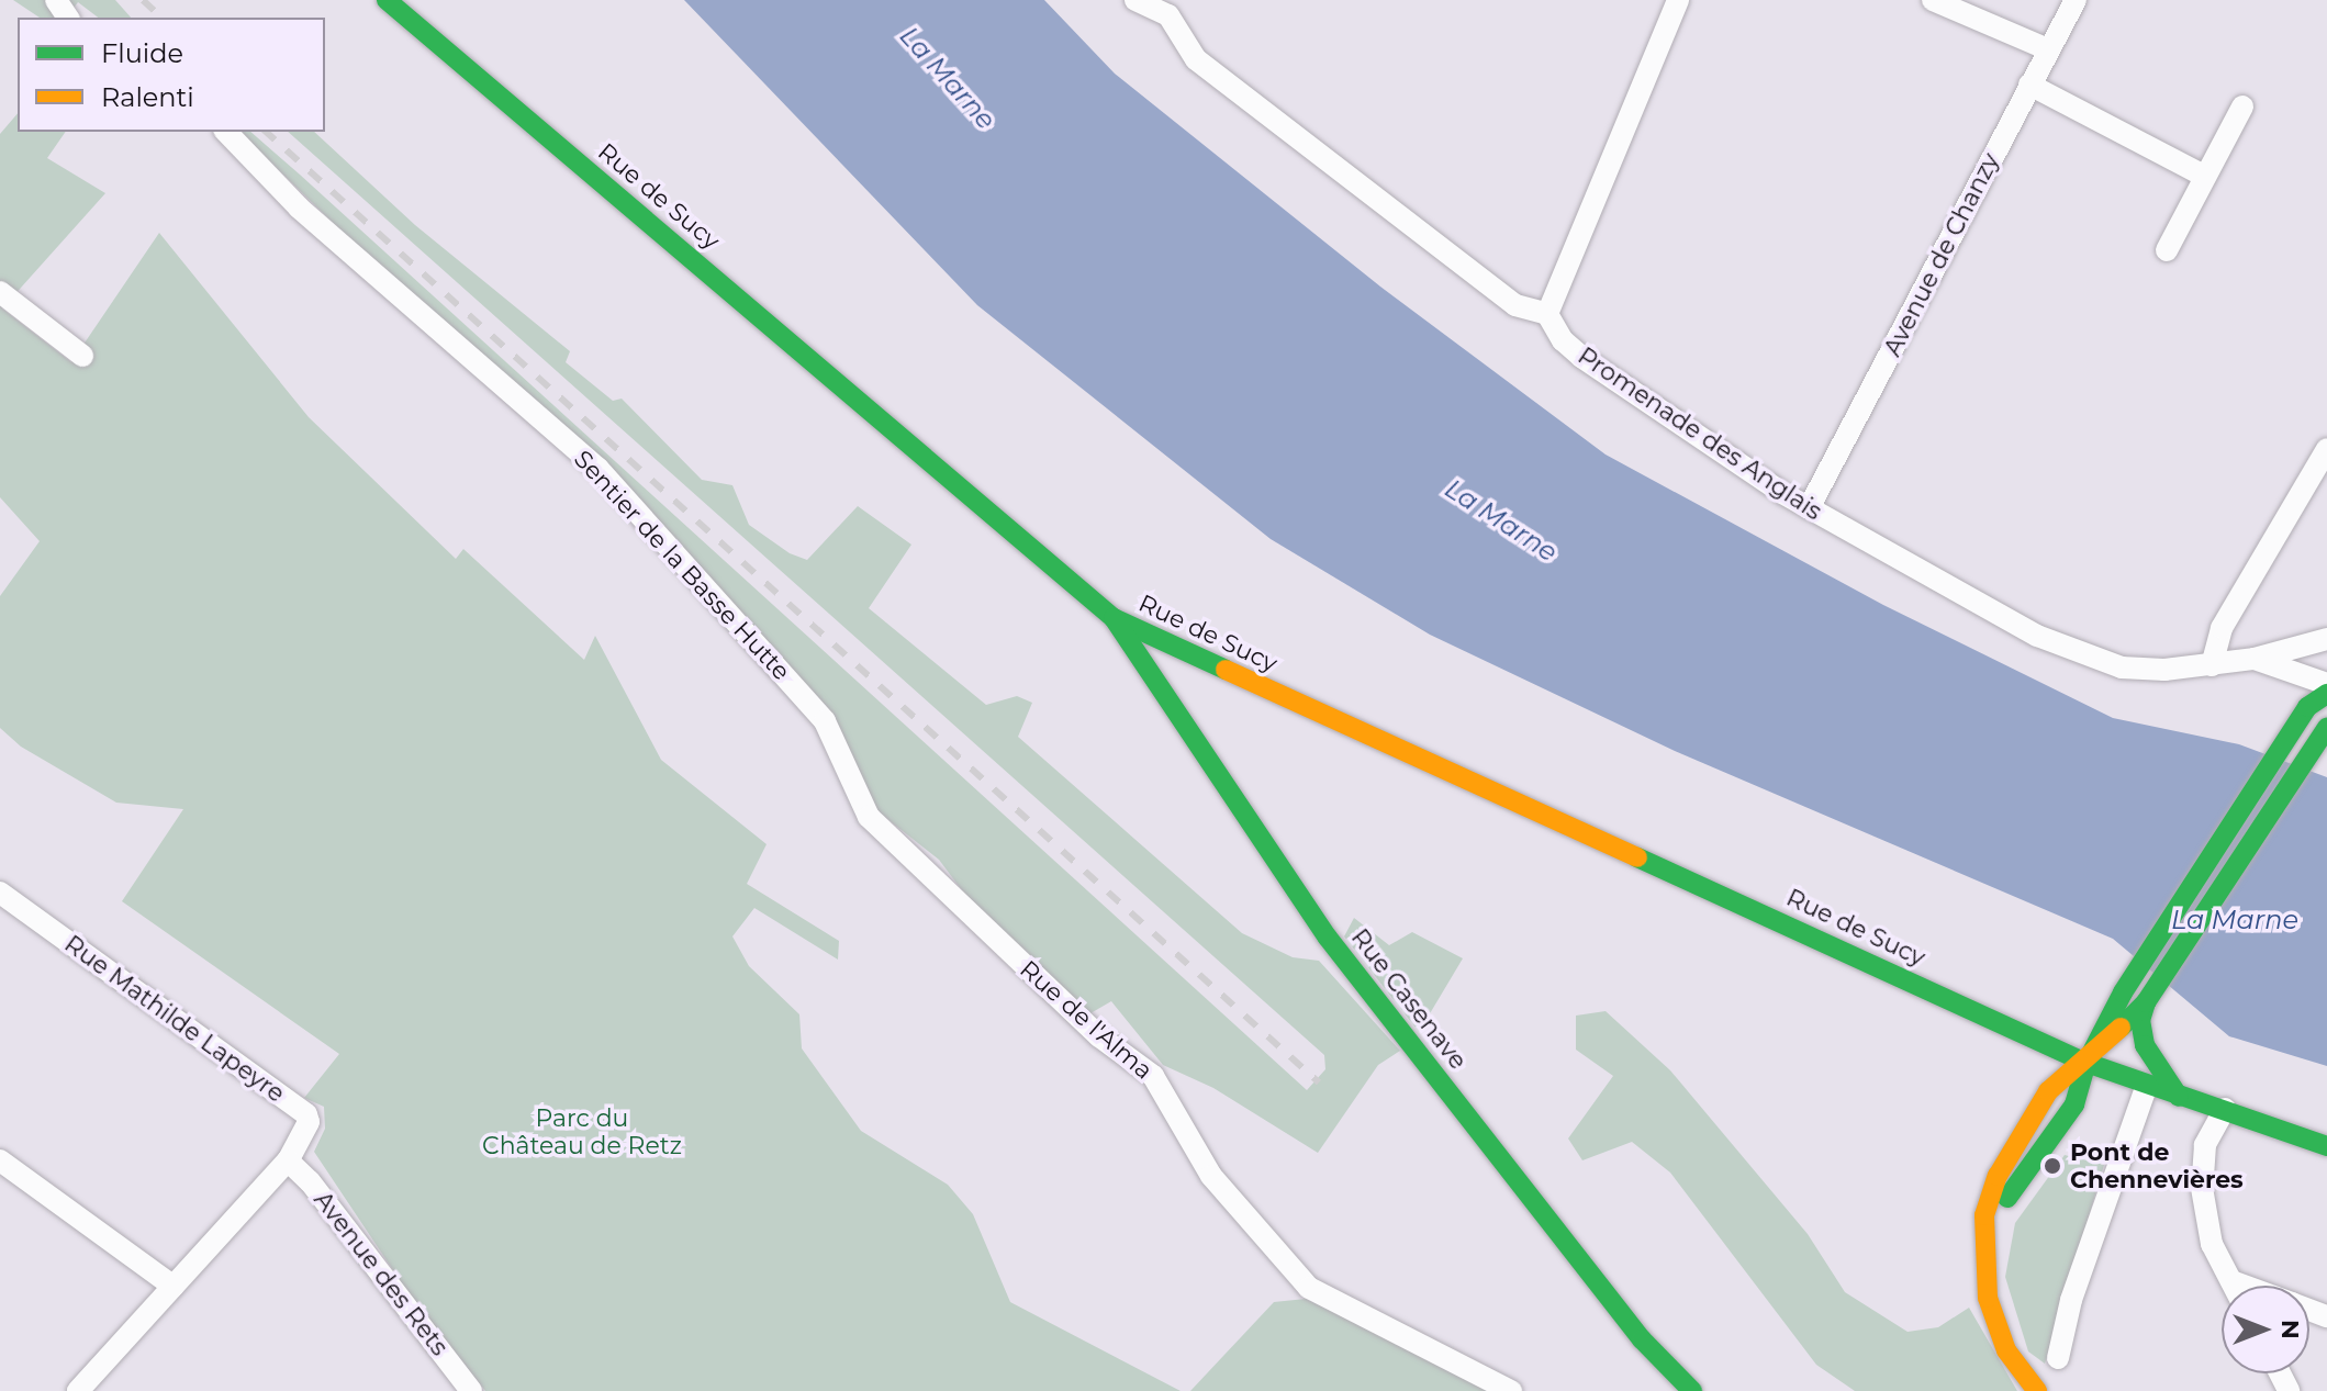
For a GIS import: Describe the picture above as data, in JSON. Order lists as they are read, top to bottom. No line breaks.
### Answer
{"streets":{"main road":["Rue de Sucy","Rue Casenave"],"street":["Avenue de Chanzy","Promenade des Anglais","Sentier de la Basse Hutte","Rue Mathilde Lapeyre","Rue de l'Alma","Avenue des Rets"]},"crossings":[["Rue de Sucy","Rue Casenave"],["Avenue de Chanzy","Promenade des Anglais"],["Sentier de la Basse Hutte","Rue de l'Alma"],["Rue Mathilde Lapeyre","Avenue des Rets"]],"water":["La Marne"],"parks":["Parc du Château de Retz"],"places":["Pont de Chennevières"],"legend":["Fluide","Ralenti"],"north":"right"}
